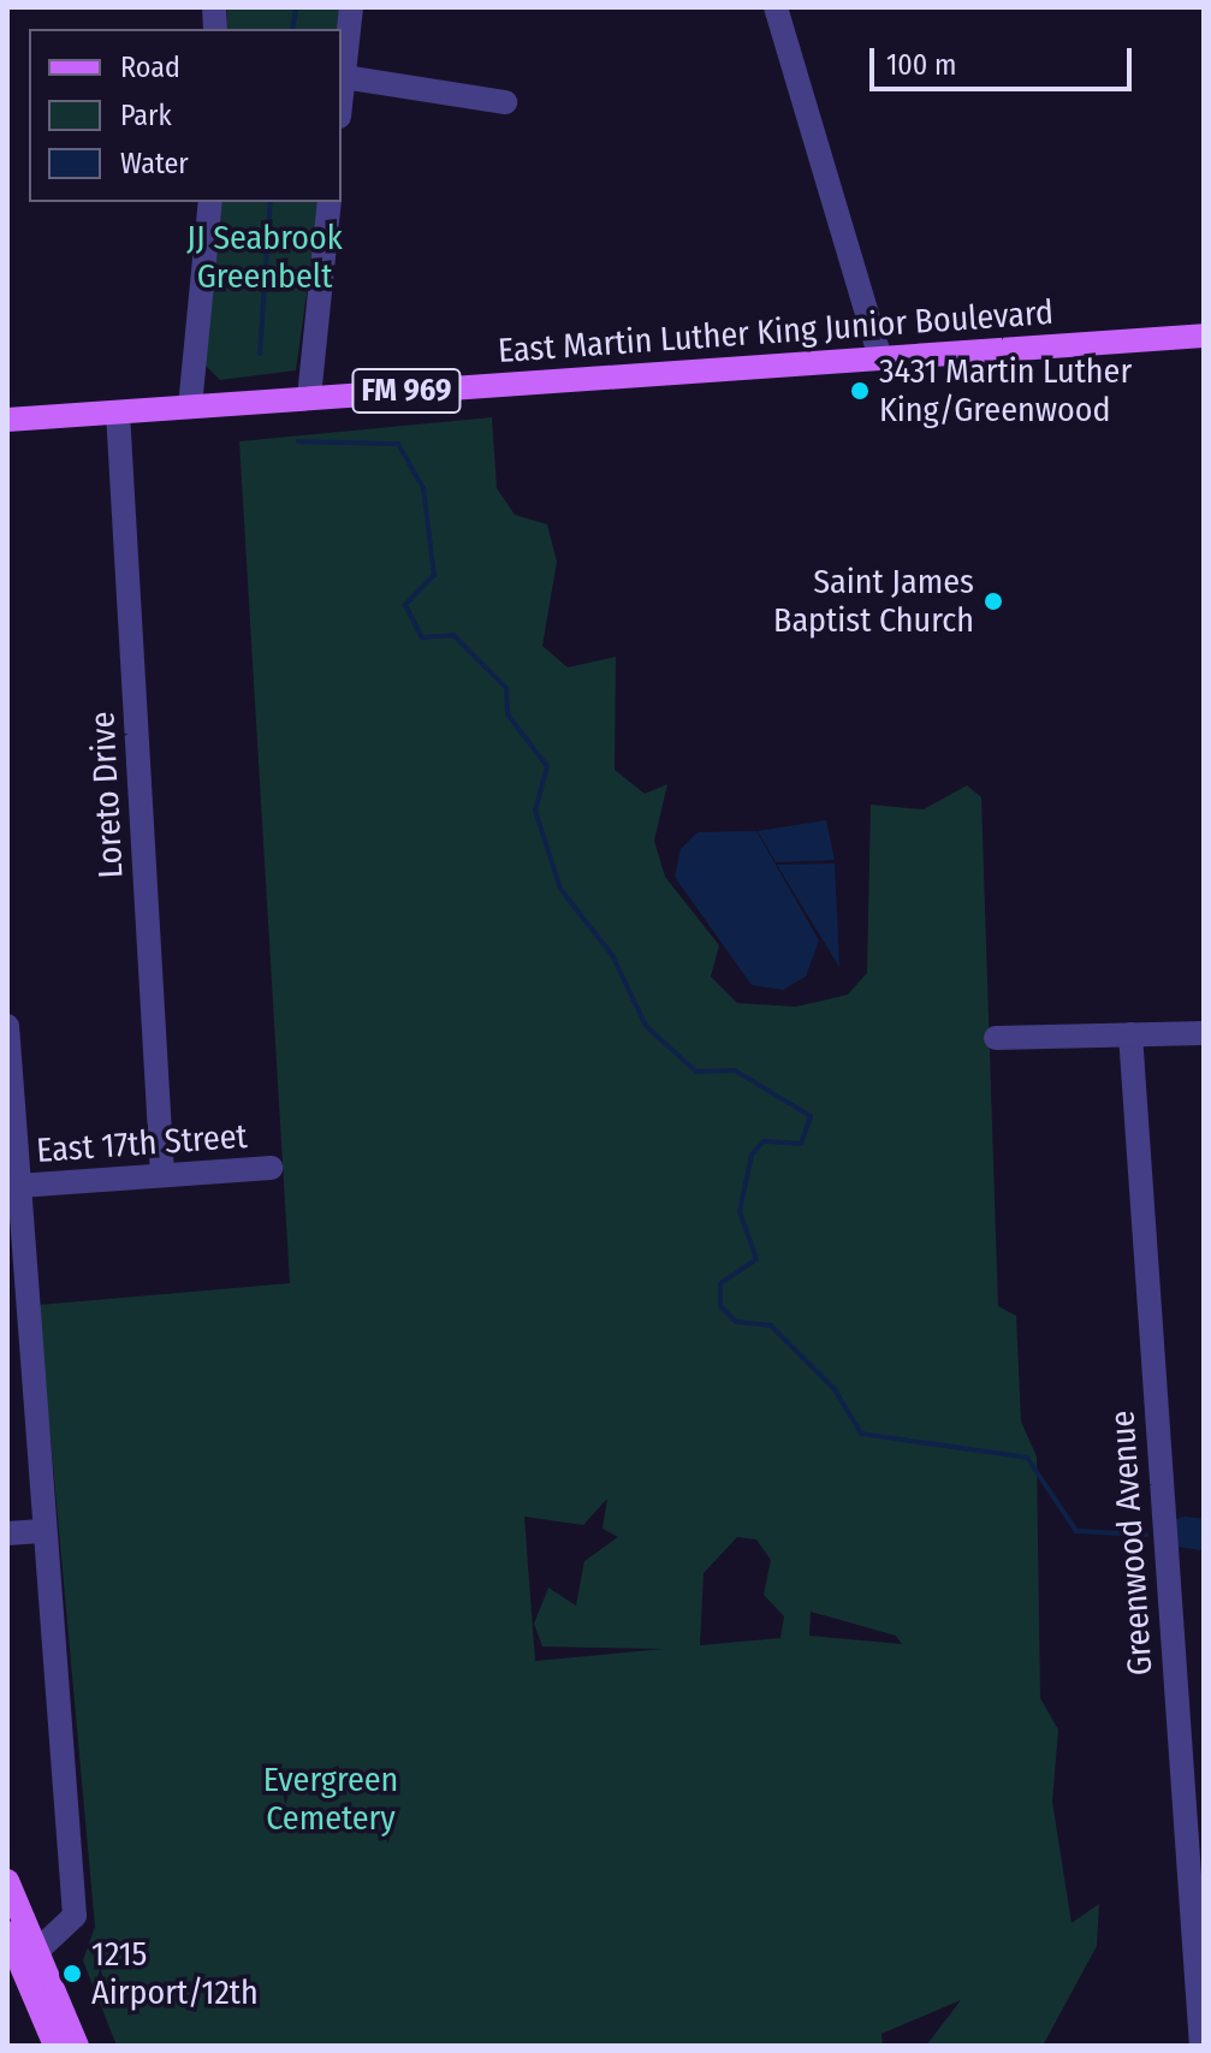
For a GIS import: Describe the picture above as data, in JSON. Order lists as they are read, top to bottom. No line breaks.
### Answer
{"streets":{"main road":["East Martin Luther King Junior Boulevard","FM 969"],"street":["Loreto Drive","East 17th Street","Greenwood Avenue"]},"crossings":[["East Martin Luther King Junior Boulevard","Loreto Drive"],["Loreto Drive","East 17th Street"]],"parks":["JJ Seabrook Greenbelt","Evergreen Cemetery"],"places":["3431 Martin Luther King/Greenwood","Saint James Baptist Church","1215 Airport/12th"],"legend":["Road","Park","Water"],"scale_bar":"100 m"}
